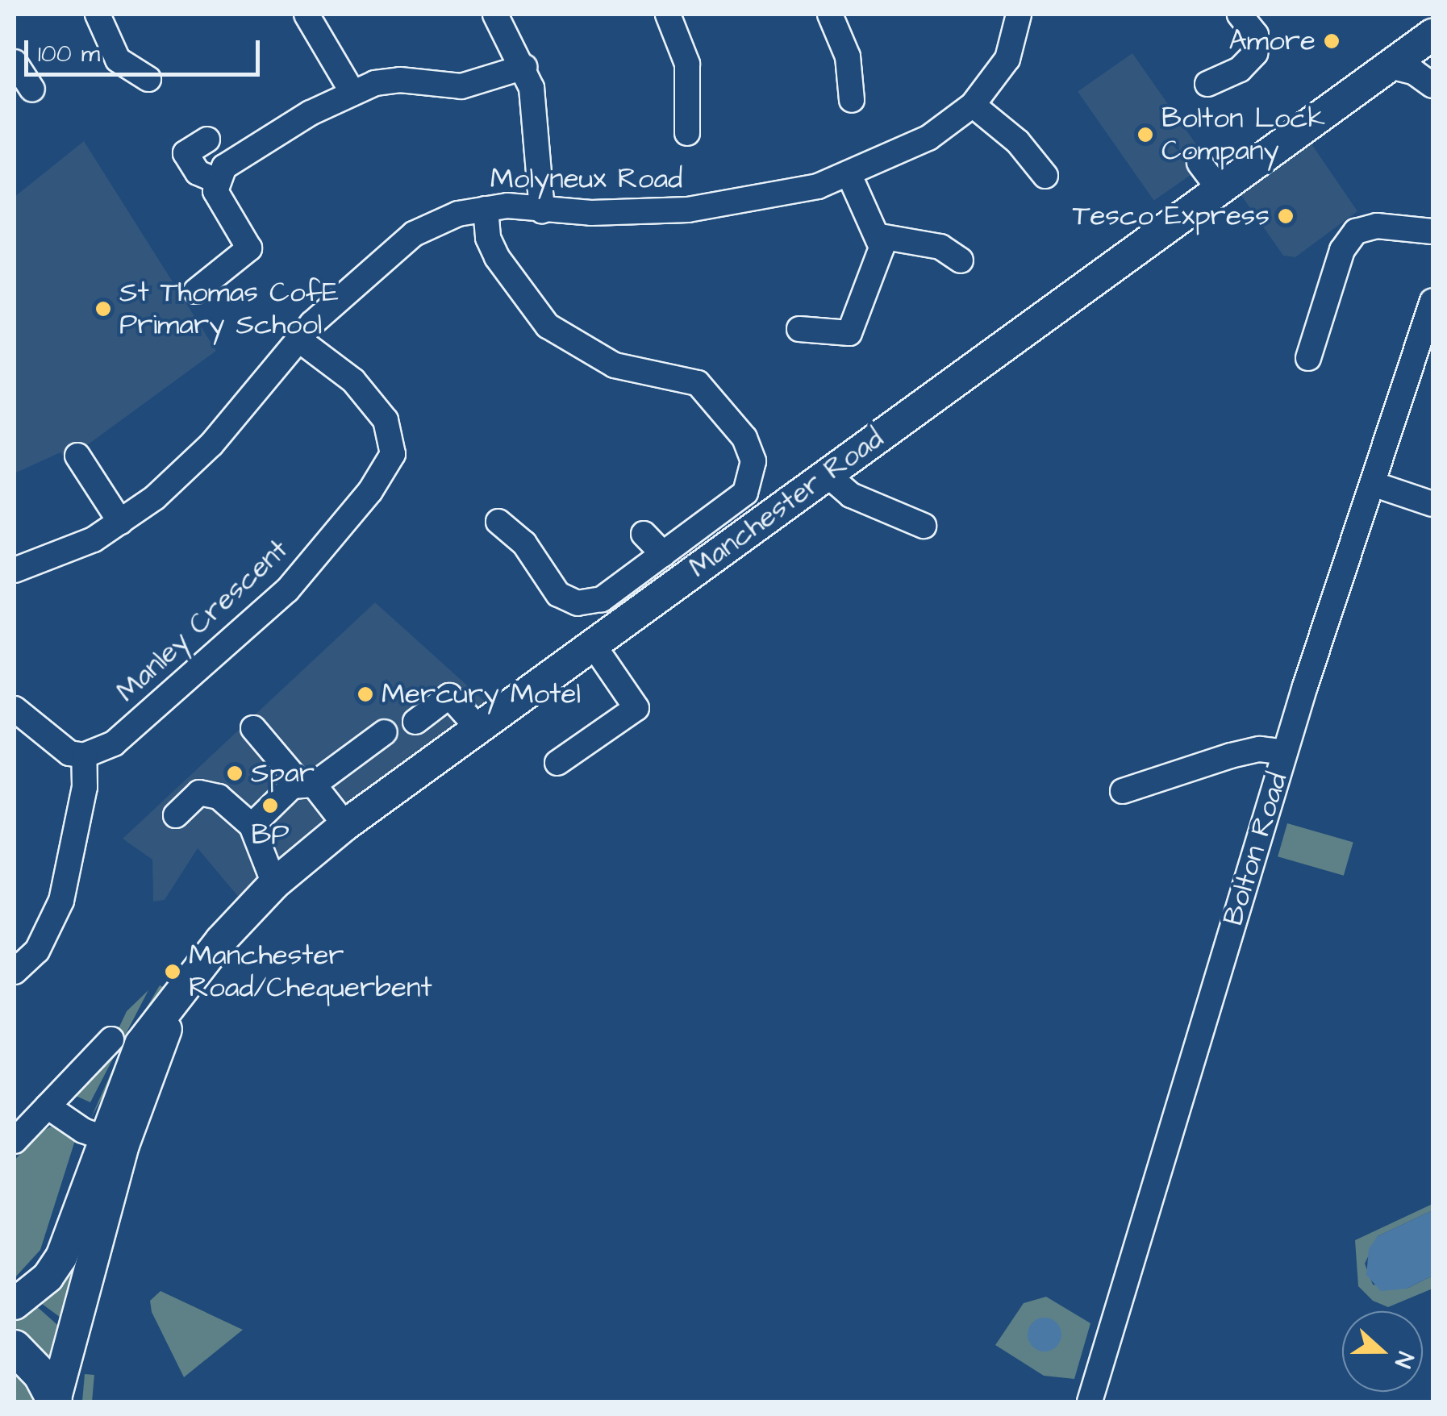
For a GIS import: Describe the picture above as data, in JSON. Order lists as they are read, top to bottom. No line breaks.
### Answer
{"streets":{"main road":["Manchester Road"],"street":["Molyneux Road","Manley Crescent","Bolton Road"]},"crossings":[["Molyneux Road","Manley Crescent"]],"places":["Amore","Bolton Lock Company","Tesco Express","St Thomas CofE Primary School","Mercury Motel","Spar","BP","Manchester Road/Chequerbent"],"scale_bar":"100 m","north":"right"}
